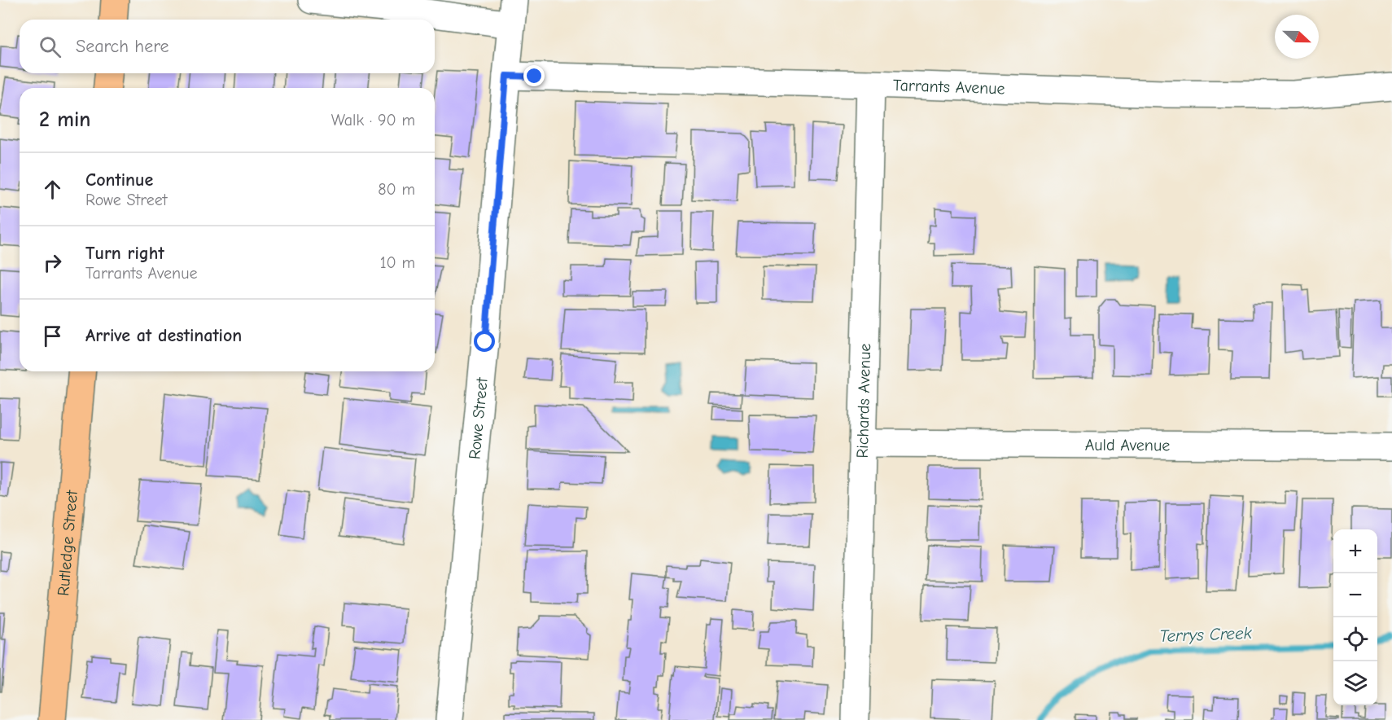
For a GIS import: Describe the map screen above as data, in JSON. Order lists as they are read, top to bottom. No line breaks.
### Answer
{"streets":{"main road":["Rutledge Street"],"street":["Tarrants Avenue","Richards Avenue","Rowe Street","Auld Avenue"]},"crossings":[["Tarrants Avenue","Richards Avenue"],["Tarrants Avenue","Rowe Street"],["Richards Avenue","Auld Avenue"]],"water":["Terrys Creek"],"north":"right","page":{"search":"Search here","heading":["2 min","Walk · 90 m"],"list":[["Continue","Rowe Street","80 m"],["Turn right","Tarrants Avenue","10 m"],"Arrive at destination"],"map_buttons":["+","−"]}}
